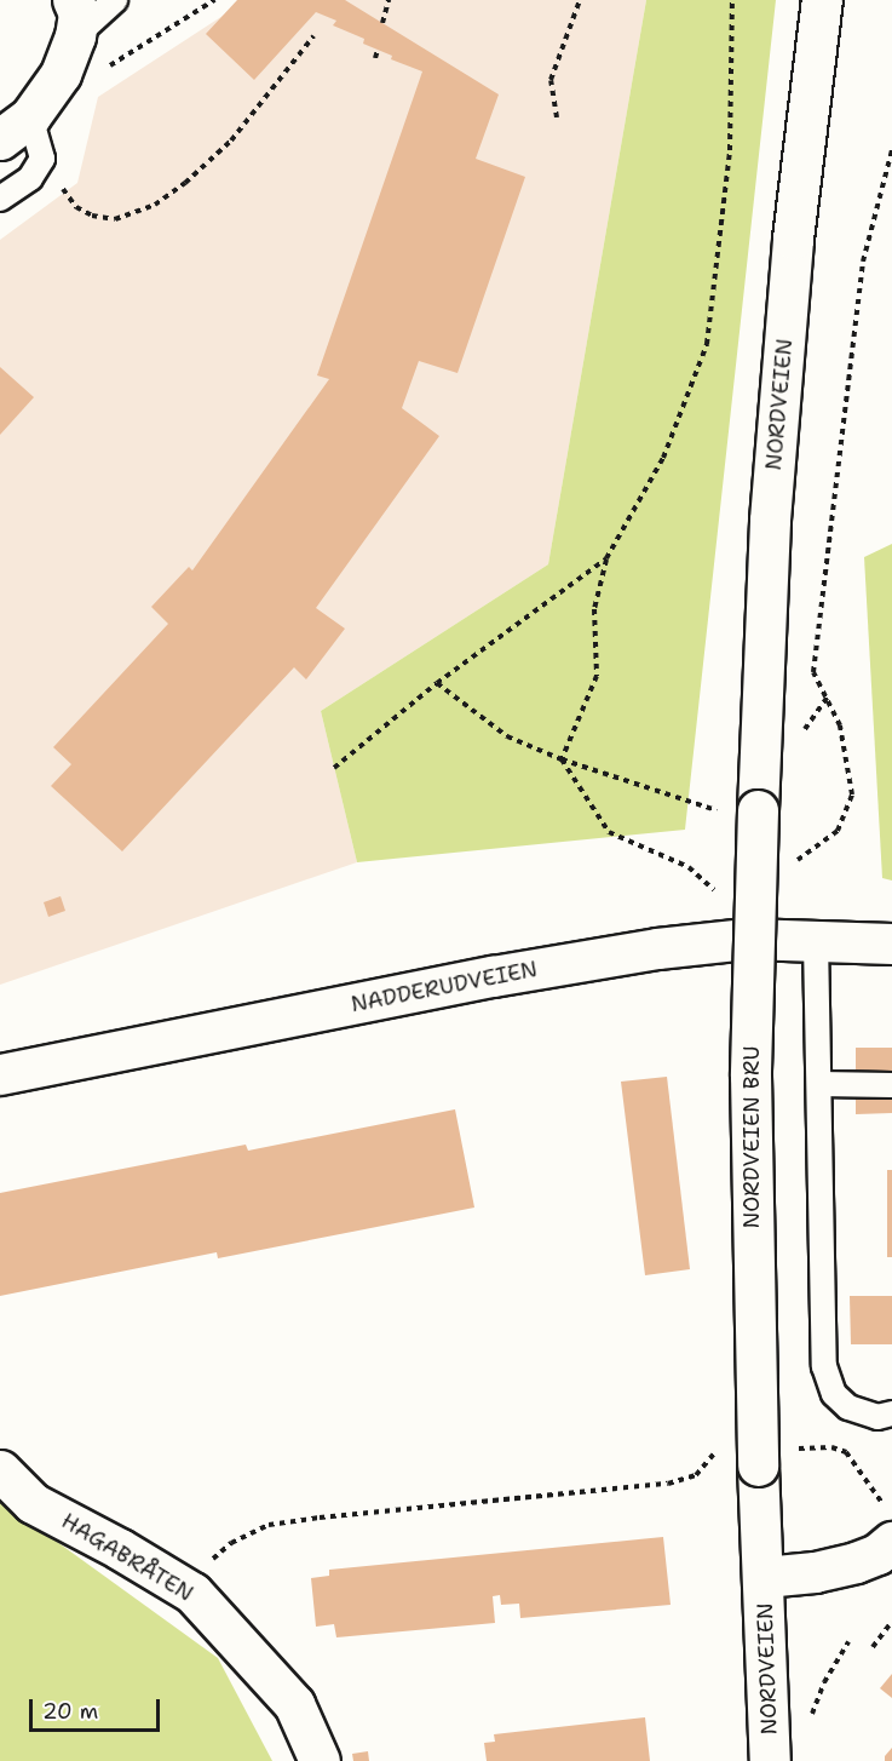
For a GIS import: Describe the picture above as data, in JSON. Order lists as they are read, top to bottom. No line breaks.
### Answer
{"streets":{"main road":["NORDVEIEN","NADDERUDVEIEN","NORDVEIEN BRU","HAGABRÅTEN"]},"crossings":[["NORDVEIEN","NORDVEIEN BRU"]],"scale_bar":"20 m"}
